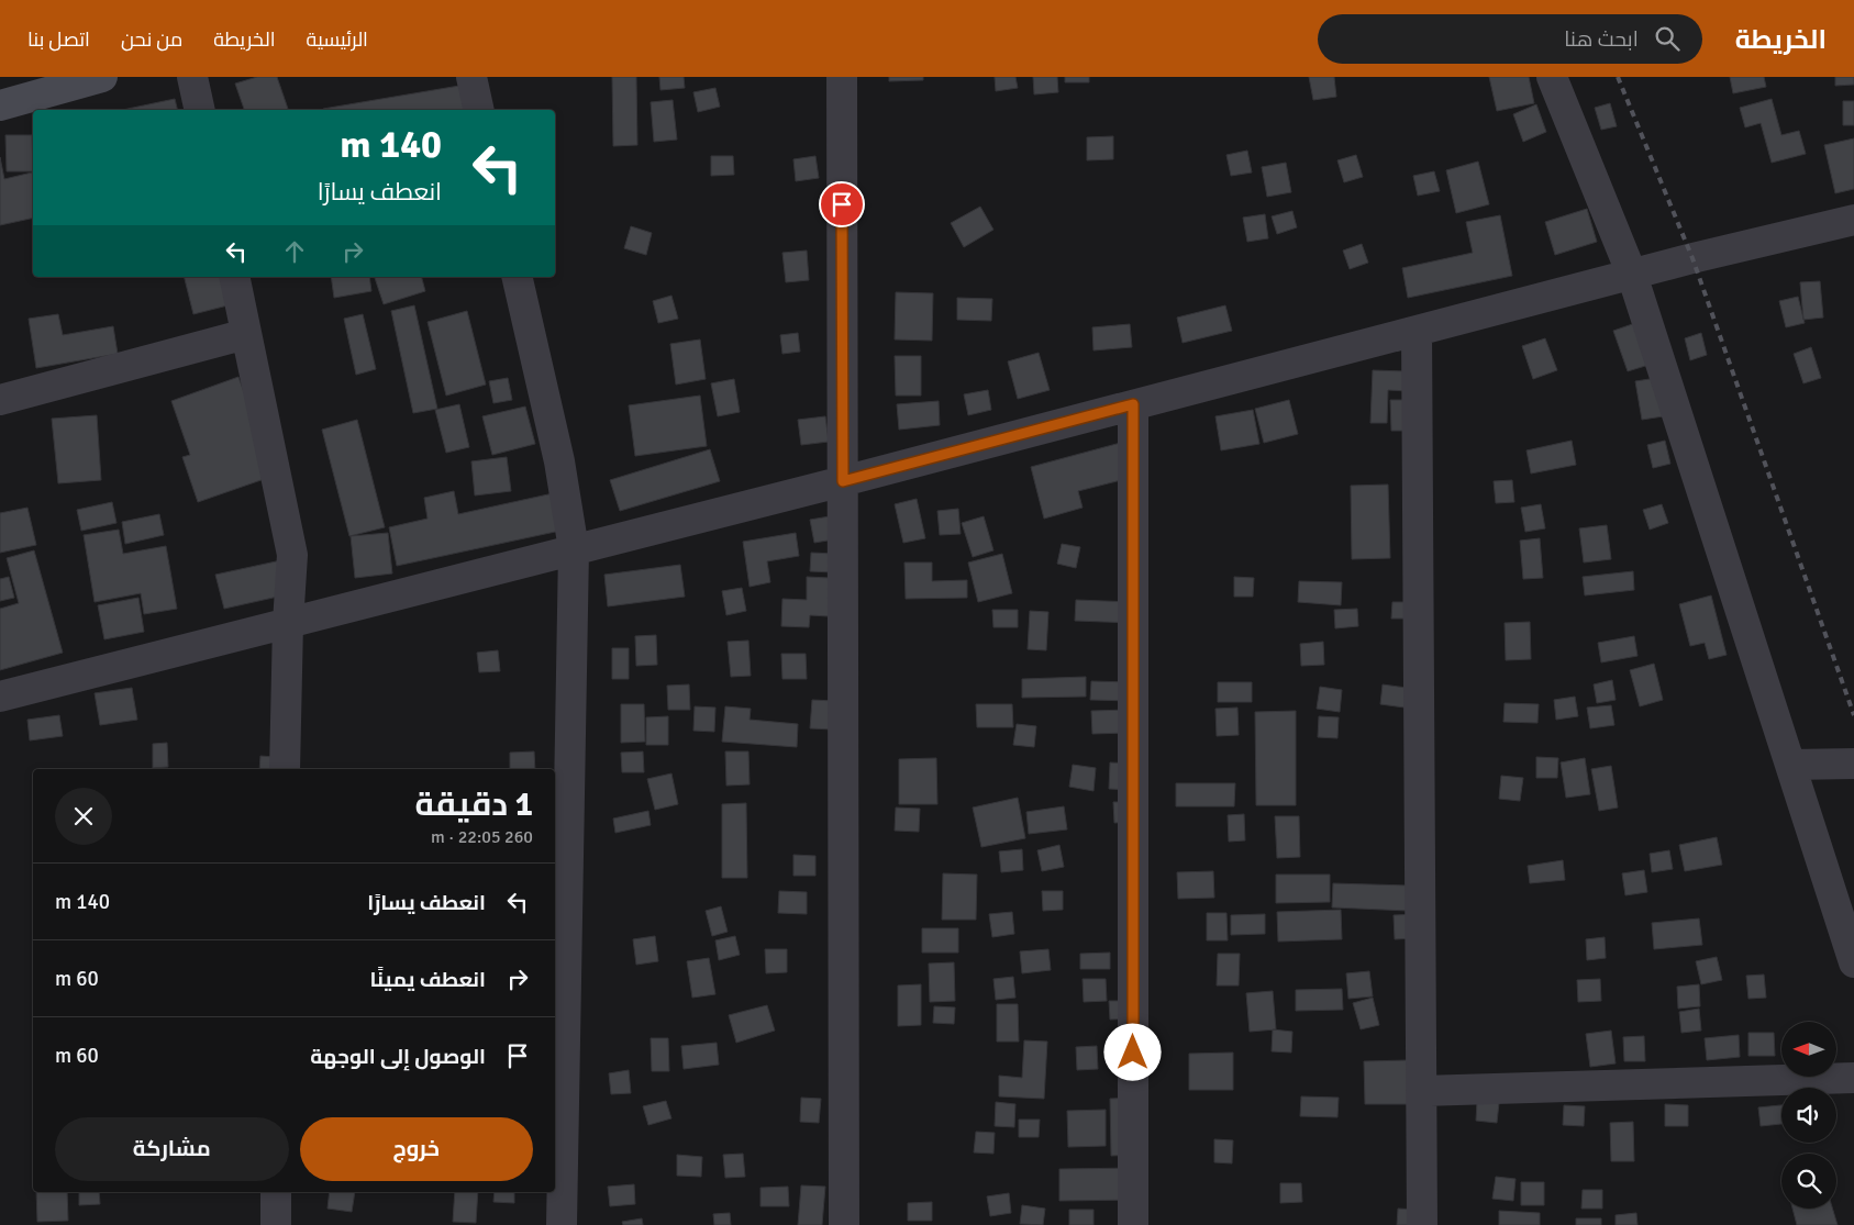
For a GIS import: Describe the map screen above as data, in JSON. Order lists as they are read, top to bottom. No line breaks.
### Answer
{"north":"left","page":{"header":"الخريطة","search":"ابحث هنا","nav":["الرئيسية","الخريطة","من نحن","اتصل بنا"],"turn":["140 m","انعطف يسارًا"],"heading":["1 دقيقة","260 m · 22:05"],"list":[{"name":"انعطف يسارًا","value":"140 m"},{"name":"انعطف يمينًا","value":"60 m"},{"name":"الوصول إلى الوجهة","value":"60 m"}],"buttons":["خروج","مشاركة"]}}
